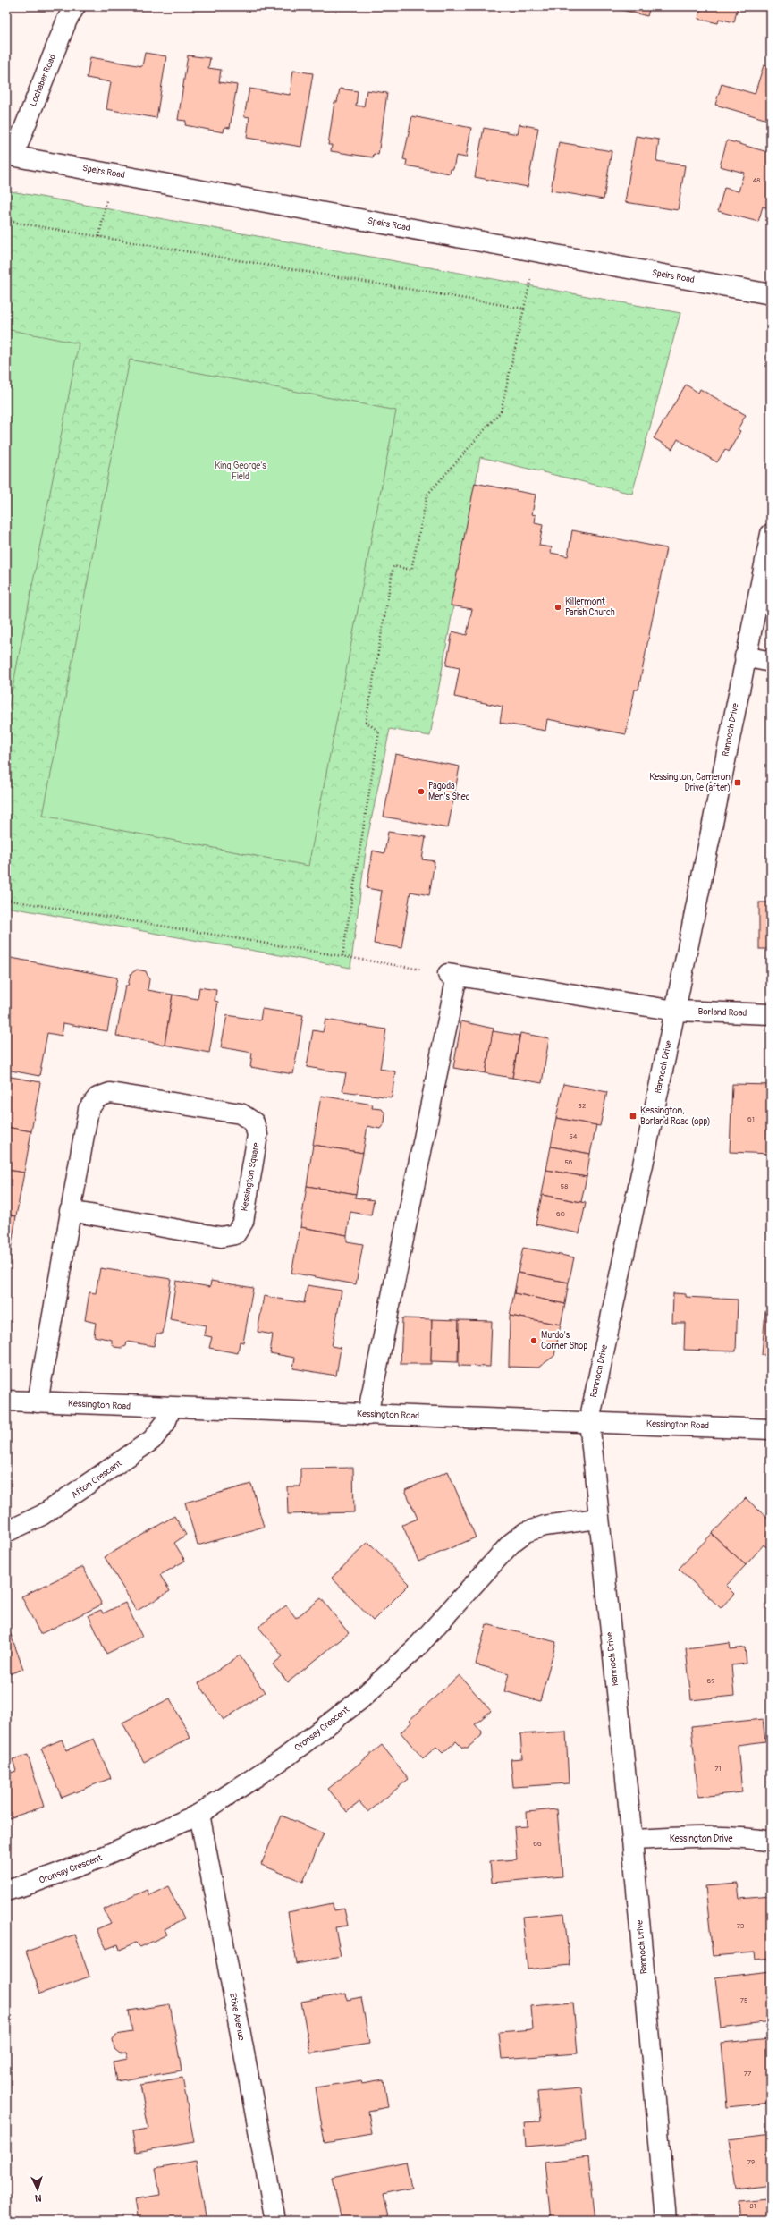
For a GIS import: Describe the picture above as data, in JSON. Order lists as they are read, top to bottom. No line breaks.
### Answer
{"streets":{"street":["Lochaber Road","Speirs Road","Rannoch Drive","Borland Road","Kessington Square","Kessington Road","Afton Crescent","Oronsay Crescent","Kessington Drive","Etive Avenue"]},"crossings":[["Lochaber Road","Speirs Road"],["Rannoch Drive","Borland Road"],["Rannoch Drive","Kessington Road"],["Rannoch Drive","Oronsay Crescent"],["Rannoch Drive","Kessington Drive"],["Kessington Square","Kessington Road"],["Kessington Road","Afton Crescent"],["Oronsay Crescent","Etive Avenue"]],"parks":["King George's Field"],"places":{"other":["Killermont Parish Church","Pagoda Men's Shed","Murdo's Corner Shop"],"transit":["Kessington, Cameron Drive (after)","Kessington, Borland Road (opp)"]},"house_numbers":["48","52","61","54","56","58","60","69","71","66","73","75","77","79","81"],"north":"bottom"}
